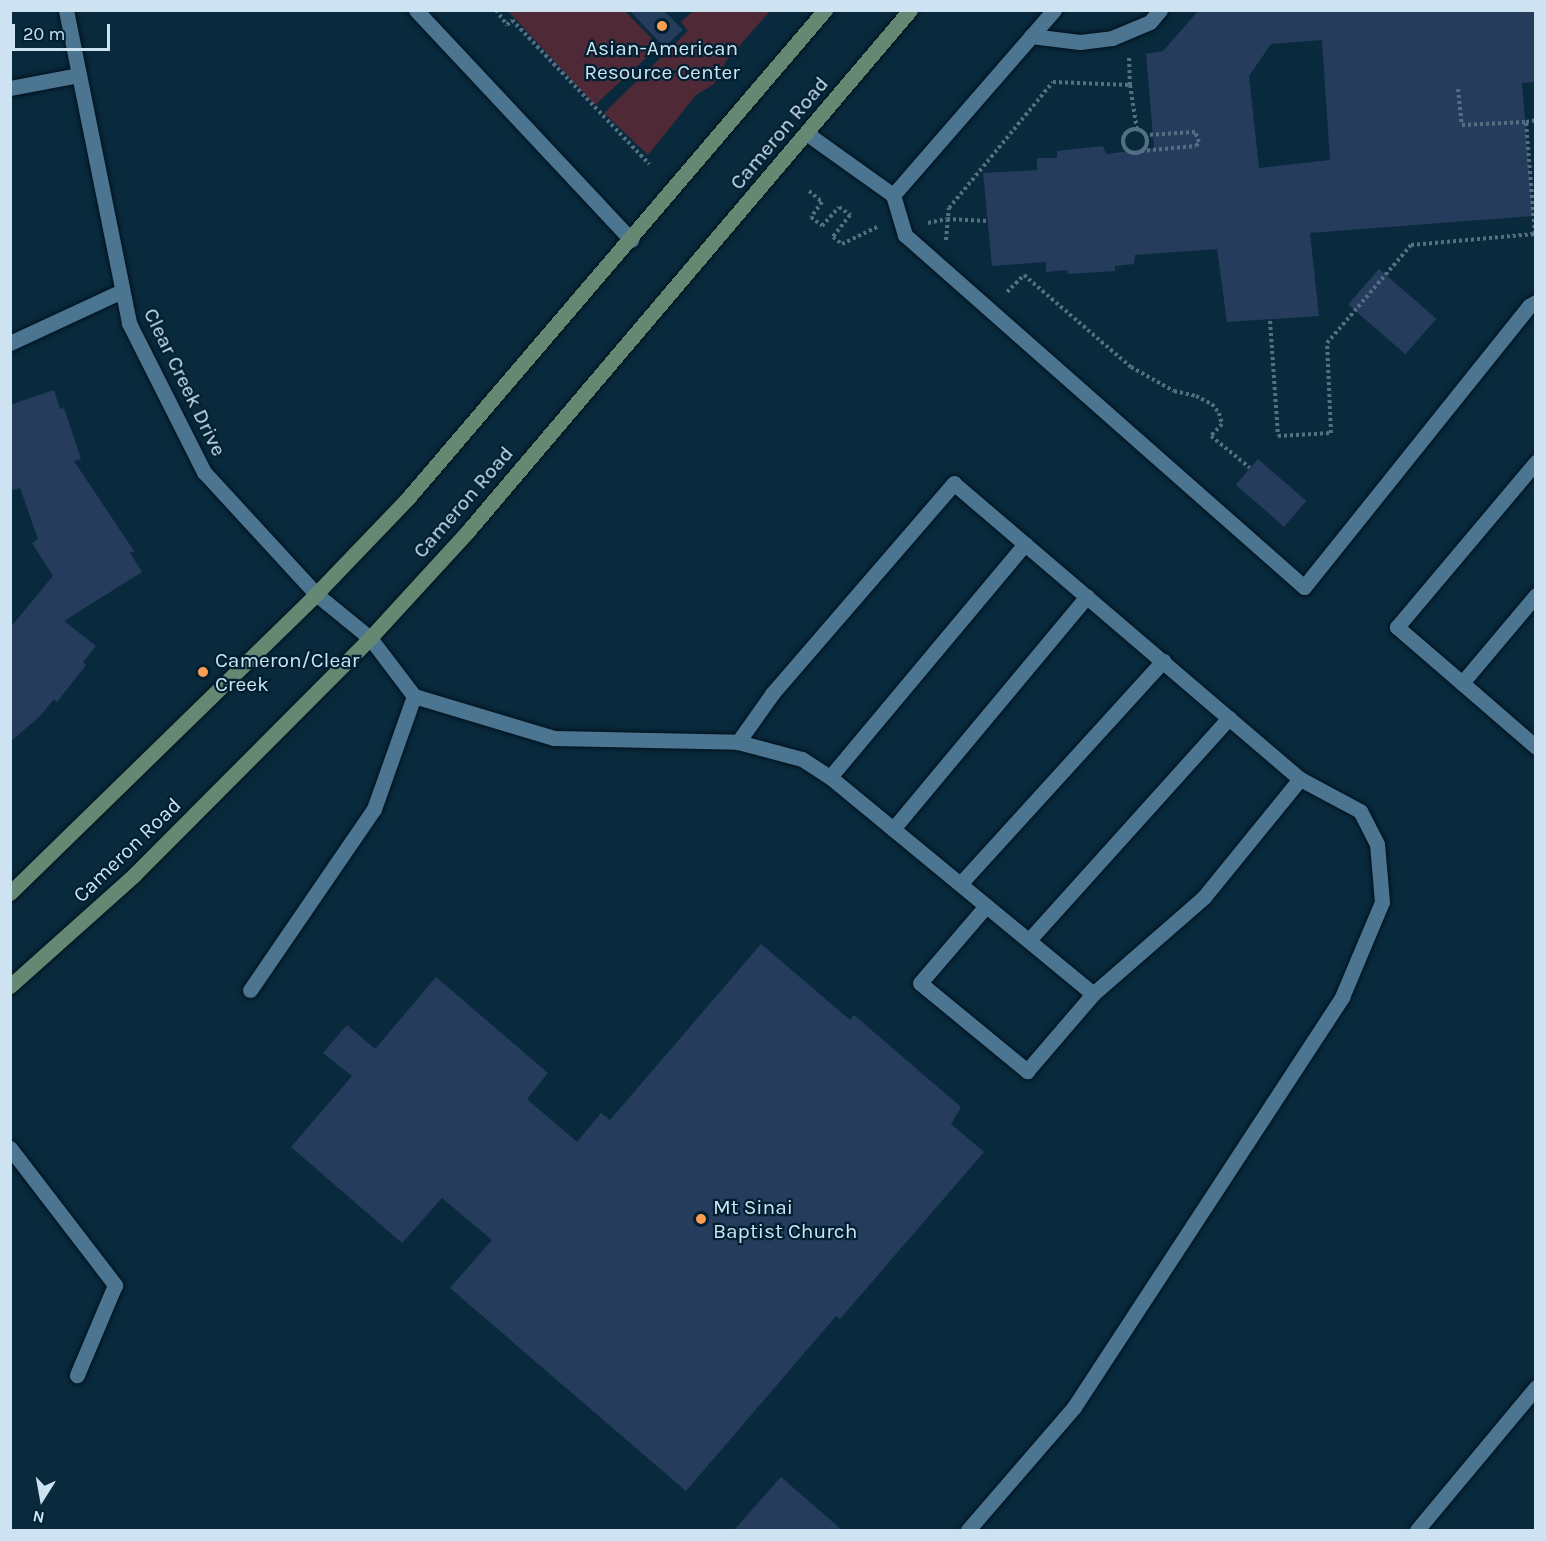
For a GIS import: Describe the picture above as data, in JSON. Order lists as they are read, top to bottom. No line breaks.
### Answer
{"streets":{"main road":["Cameron Road"],"street":["Clear Creek Drive"]},"crossings":[["Cameron Road","Clear Creek Drive"]],"places":["Asian-American Resource Center","Cameron/Clear Creek","Mt Sinai Baptist Church"],"scale_bar":"20 m","north":"bottom"}
